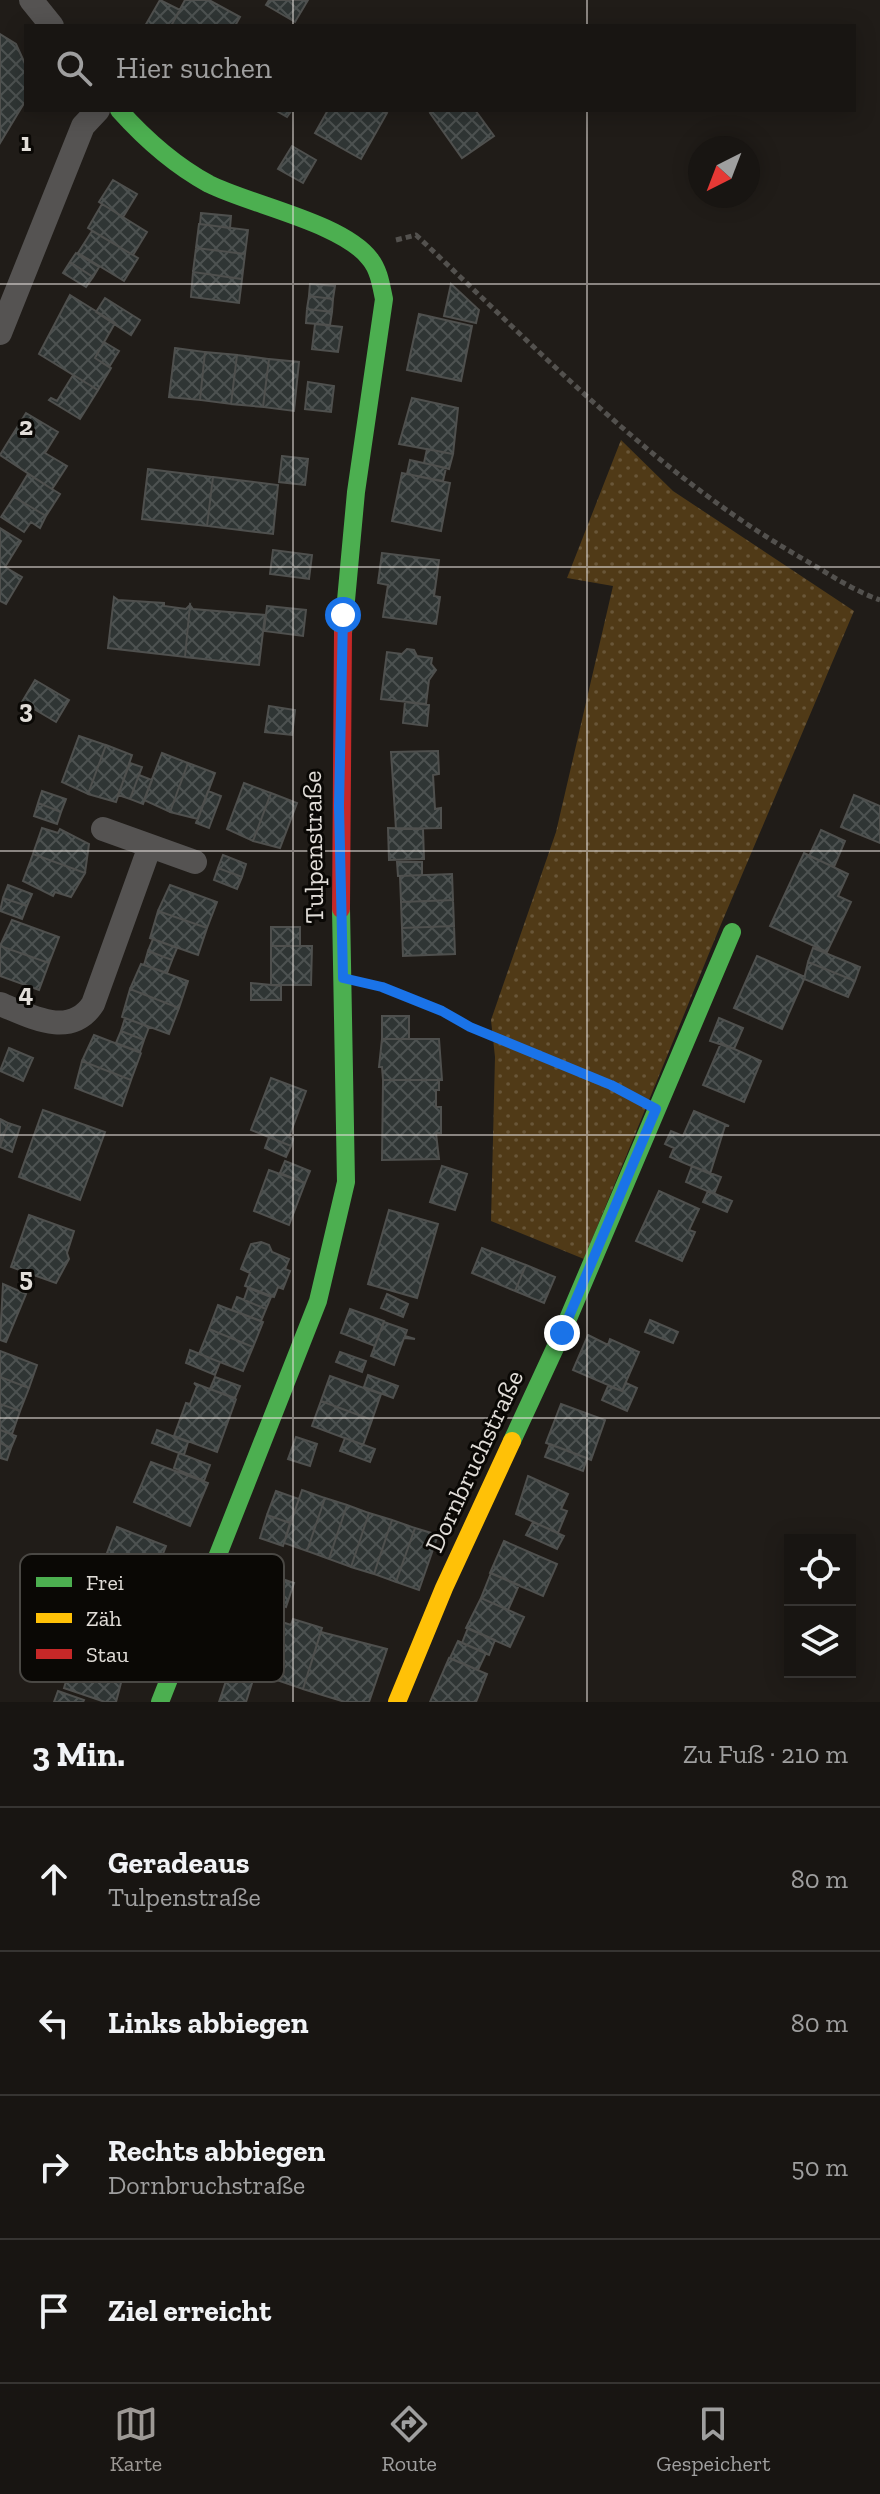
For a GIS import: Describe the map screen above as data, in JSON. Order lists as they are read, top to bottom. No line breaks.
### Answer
{"streets":{"street":["Tulpenstraße","Dornbruchstraße"]},"legend":["Frei","Zäh","Stau"],"north":"bottom left","page":{"search":"Hier suchen","heading":["3 Min.","Zu Fuß · 210 m"],"list":[["Geradeaus","Tulpenstraße","80 m"],["Links abbiegen","80 m"],["Rechts abbiegen","Dornbruchstraße","50 m"],"Ziel erreicht"],"nav":["Karte","Route","Gespeichert"]},"grid":{"rows":["1","2","3","4","5"]}}
